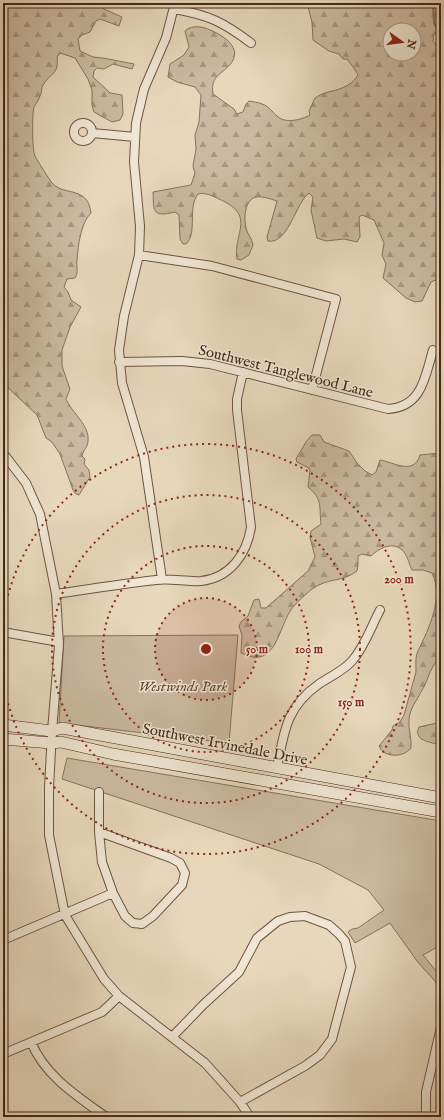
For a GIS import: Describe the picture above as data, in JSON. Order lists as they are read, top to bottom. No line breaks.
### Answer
{"streets":{"main road":["Southwest Irvinedale Drive"],"street":["Southwest Tanglewood Lane"]},"parks":["Westwinds Park"],"north":"right","rings":["200 m","50 m","100 m","150 m"]}
